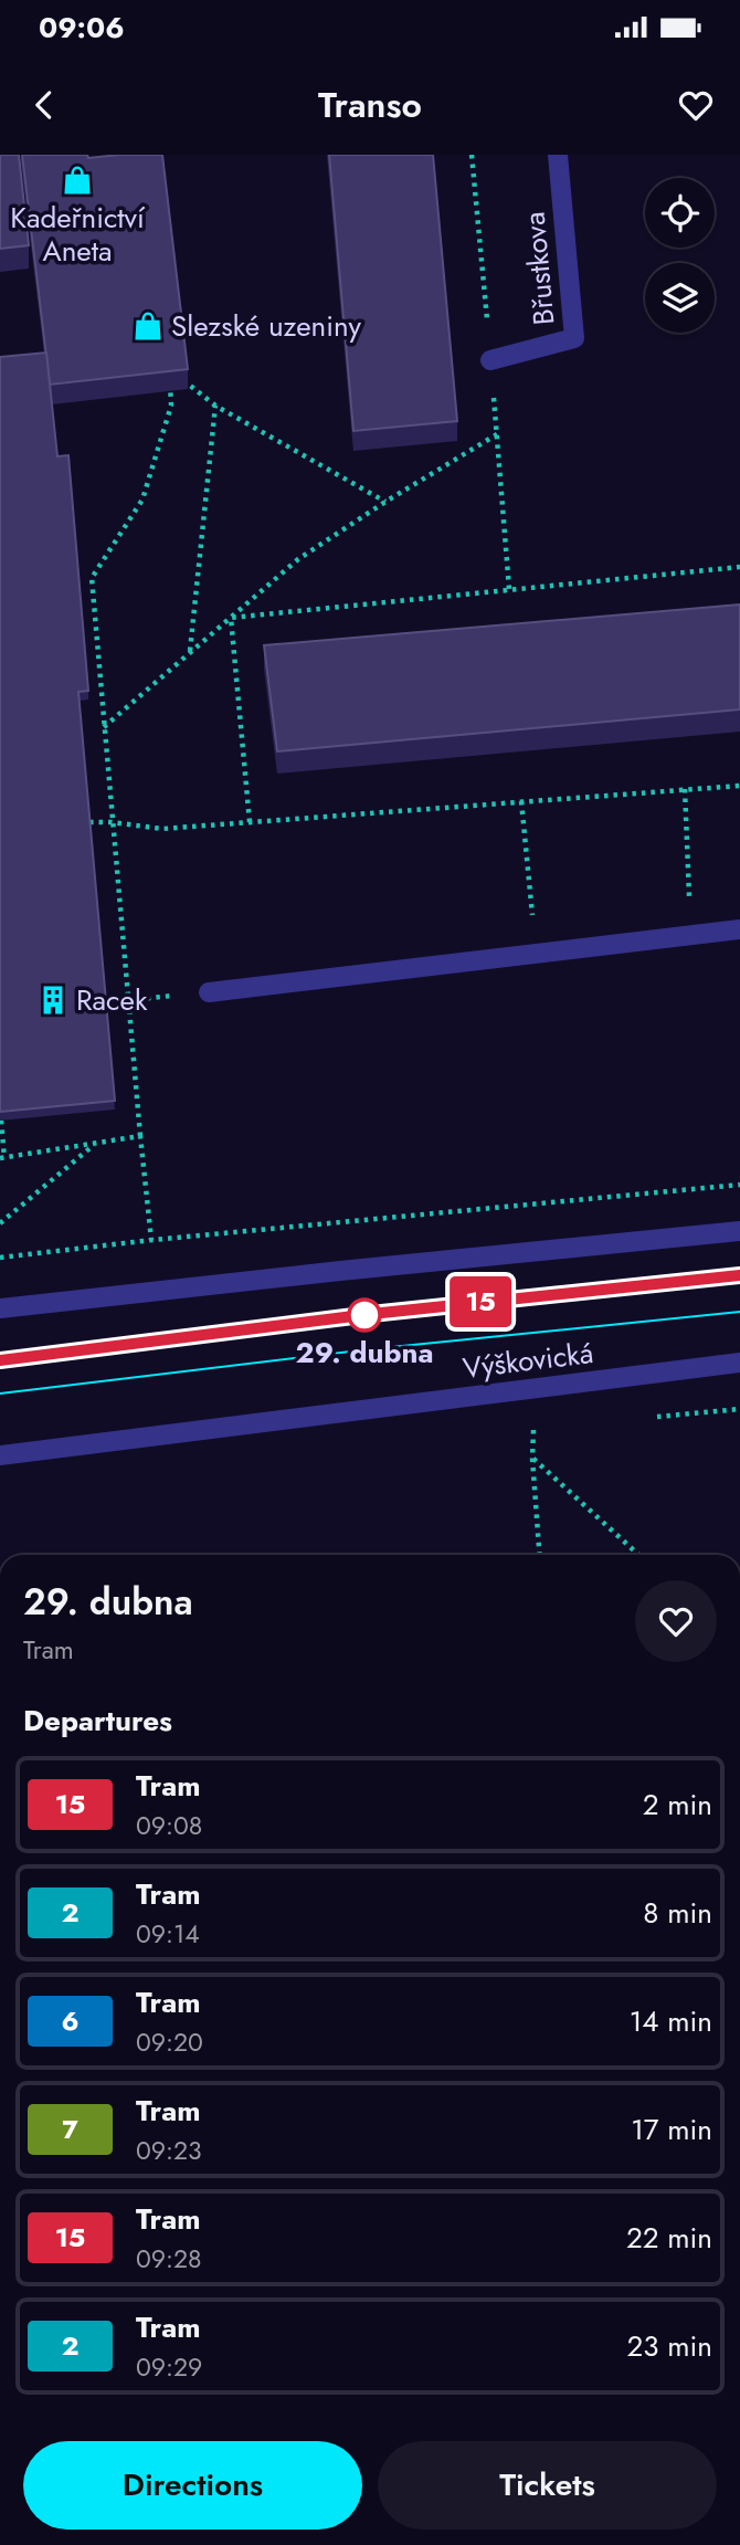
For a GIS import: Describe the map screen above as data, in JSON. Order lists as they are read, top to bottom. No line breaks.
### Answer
{"streets":{"street":["Břustkova","Výškovická"]},"places":{"shop":["Kadeřnictví Aneta","Slezské uzeniny"],"building":["Racek"],"other":["29. dubna"]},"lines":["tram line 15"],"page":{"status":"09:06","header":"Transo","on_map":"15","heading":[["29. dubna","Tram"],"Departures"],"list":[{"mark":"15","name":"Tram","note":"09:08","value":"2 min"},{"mark":"2","name":"Tram","note":"09:14","value":"8 min"},{"mark":"6","name":"Tram","note":"09:20","value":"14 min"},{"mark":"7","name":"Tram","note":"09:23","value":"17 min"},{"mark":"15","name":"Tram","note":"09:28","value":"22 min"},{"mark":"2","name":"Tram","note":"09:29","value":"23 min"}],"buttons":["Directions","Tickets"]}}
